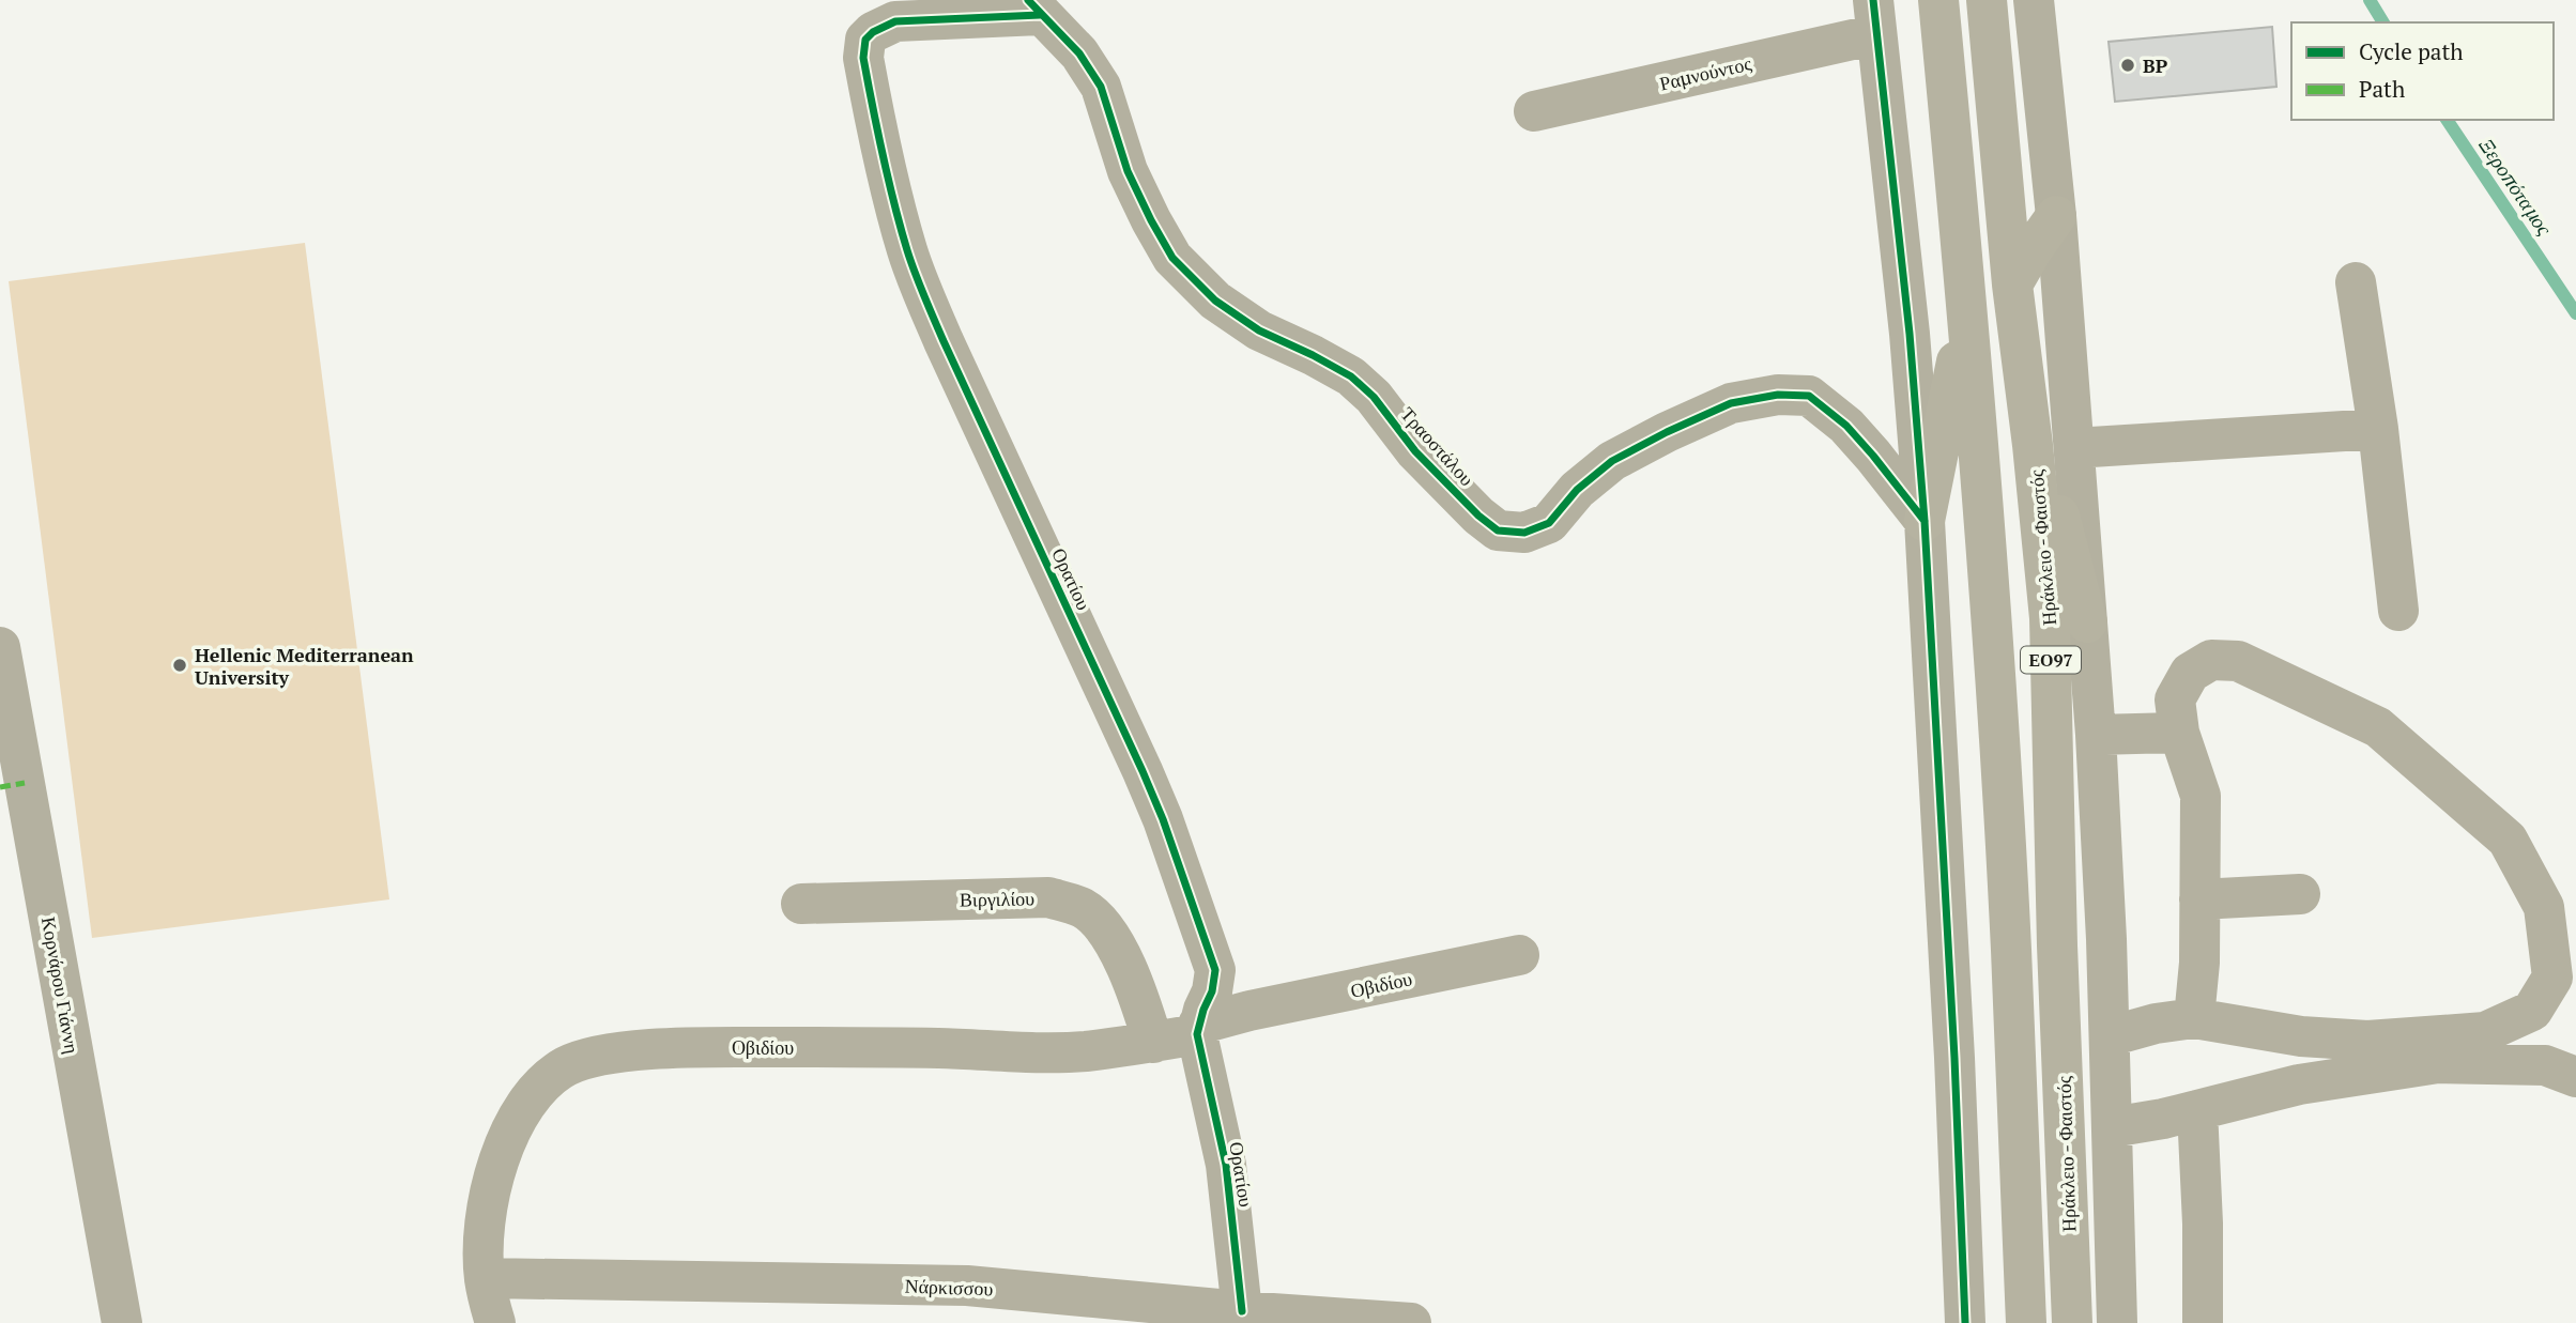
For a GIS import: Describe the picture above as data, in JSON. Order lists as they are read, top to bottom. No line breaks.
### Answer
{"streets":{"main road":["Ηράκλειο - Φαιστός","ΕΟ97"],"street":["Ραμνούντος","Τραοστάλου","Ορατίου","Βιργιλίου","Οβιδίου","Κορνάρου Γιάννη","Νάρκισσου"]},"crossings":[["Τραοστάλου","Ορατίου"],["Ορατίου","Οβιδίου"],["Ορατίου","Νάρκισσου"],["Βιργιλίου","Οβιδίου"],["Οβιδίου","Νάρκισσου"]],"water":["Ξεροπόταμος"],"places":["BP","Hellenic Mediterranean University"],"legend":["Cycle path","Path"]}
